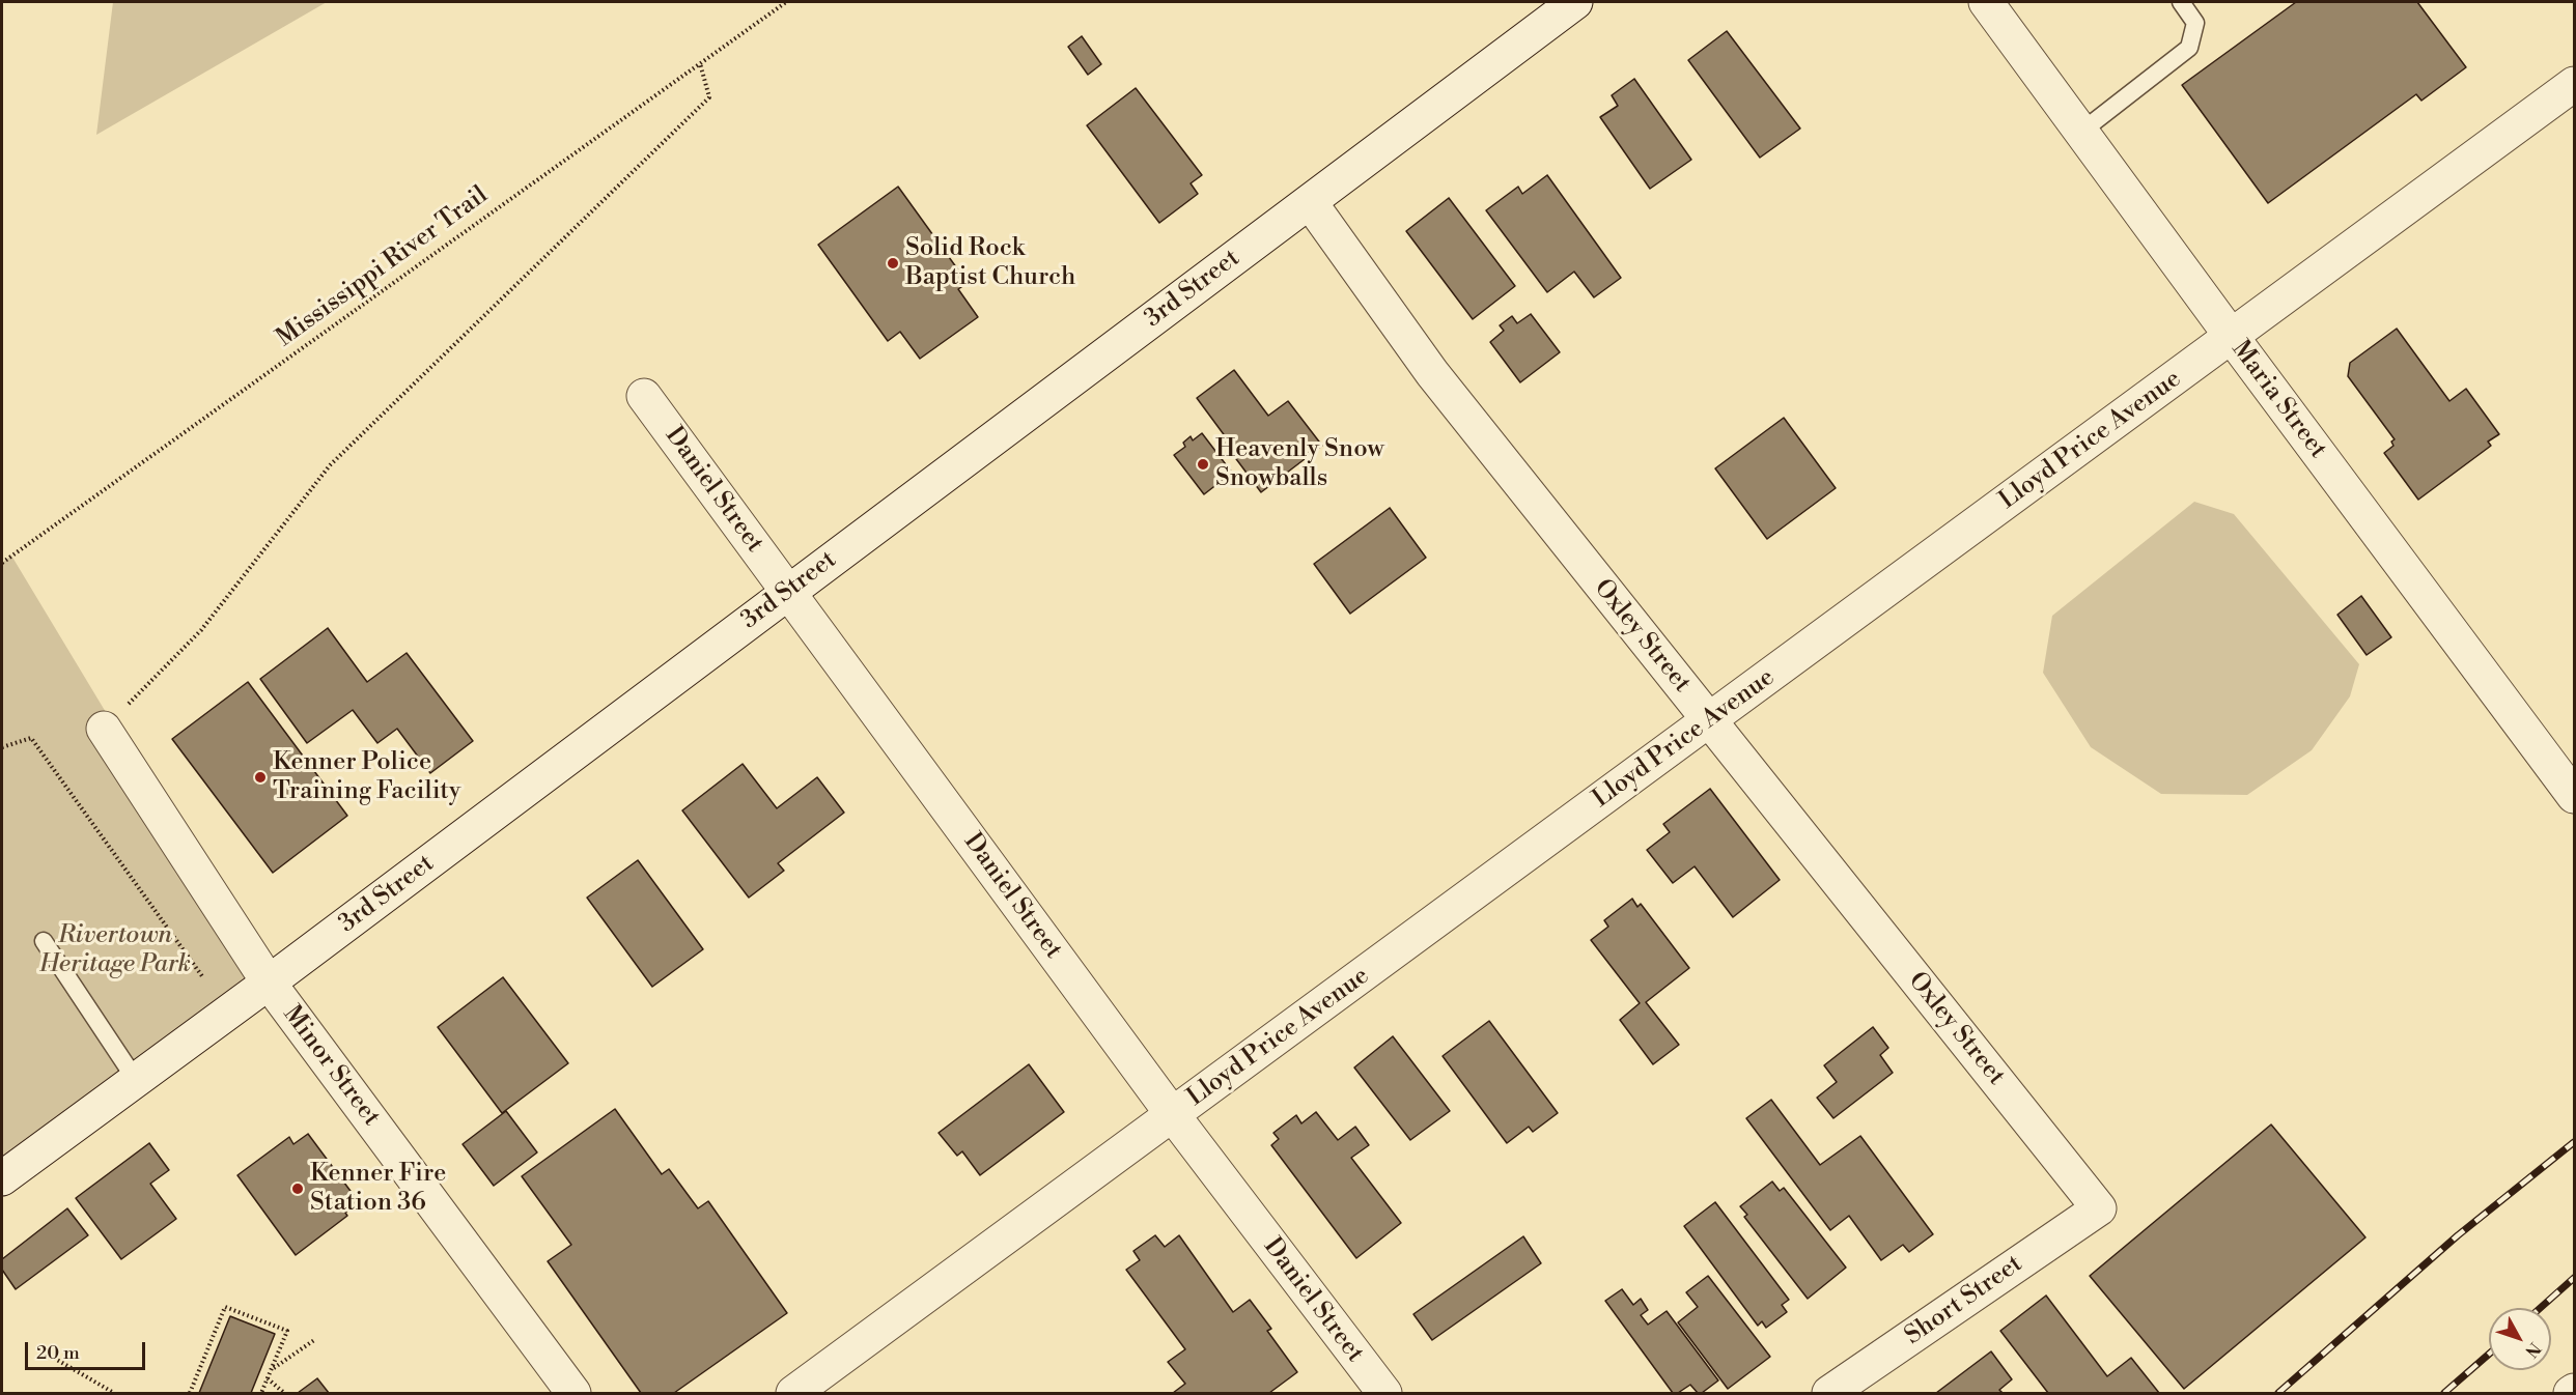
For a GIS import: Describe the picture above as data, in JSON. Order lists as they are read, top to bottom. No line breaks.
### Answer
{"streets":{"street":["3rd Street","Maria Street","Lloyd Price Avenue","Daniel Street","Oxley Street","Minor Street","Short Street"],"path":["Mississippi River Trail"]},"crossings":[["3rd Street","Daniel Street"],["3rd Street","Oxley Street"],["3rd Street","Minor Street"],["Maria Street","Lloyd Price Avenue"],["Lloyd Price Avenue","Daniel Street"],["Lloyd Price Avenue","Oxley Street"],["Oxley Street","Short Street"]],"parks":["Rivertown Heritage Park"],"places":["Solid Rock Baptist Church","Heavenly Snow Snowballs","Kenner Police Training Facility","Kenner Fire Station 36"],"scale_bar":"20 m","north":"bottom right"}
